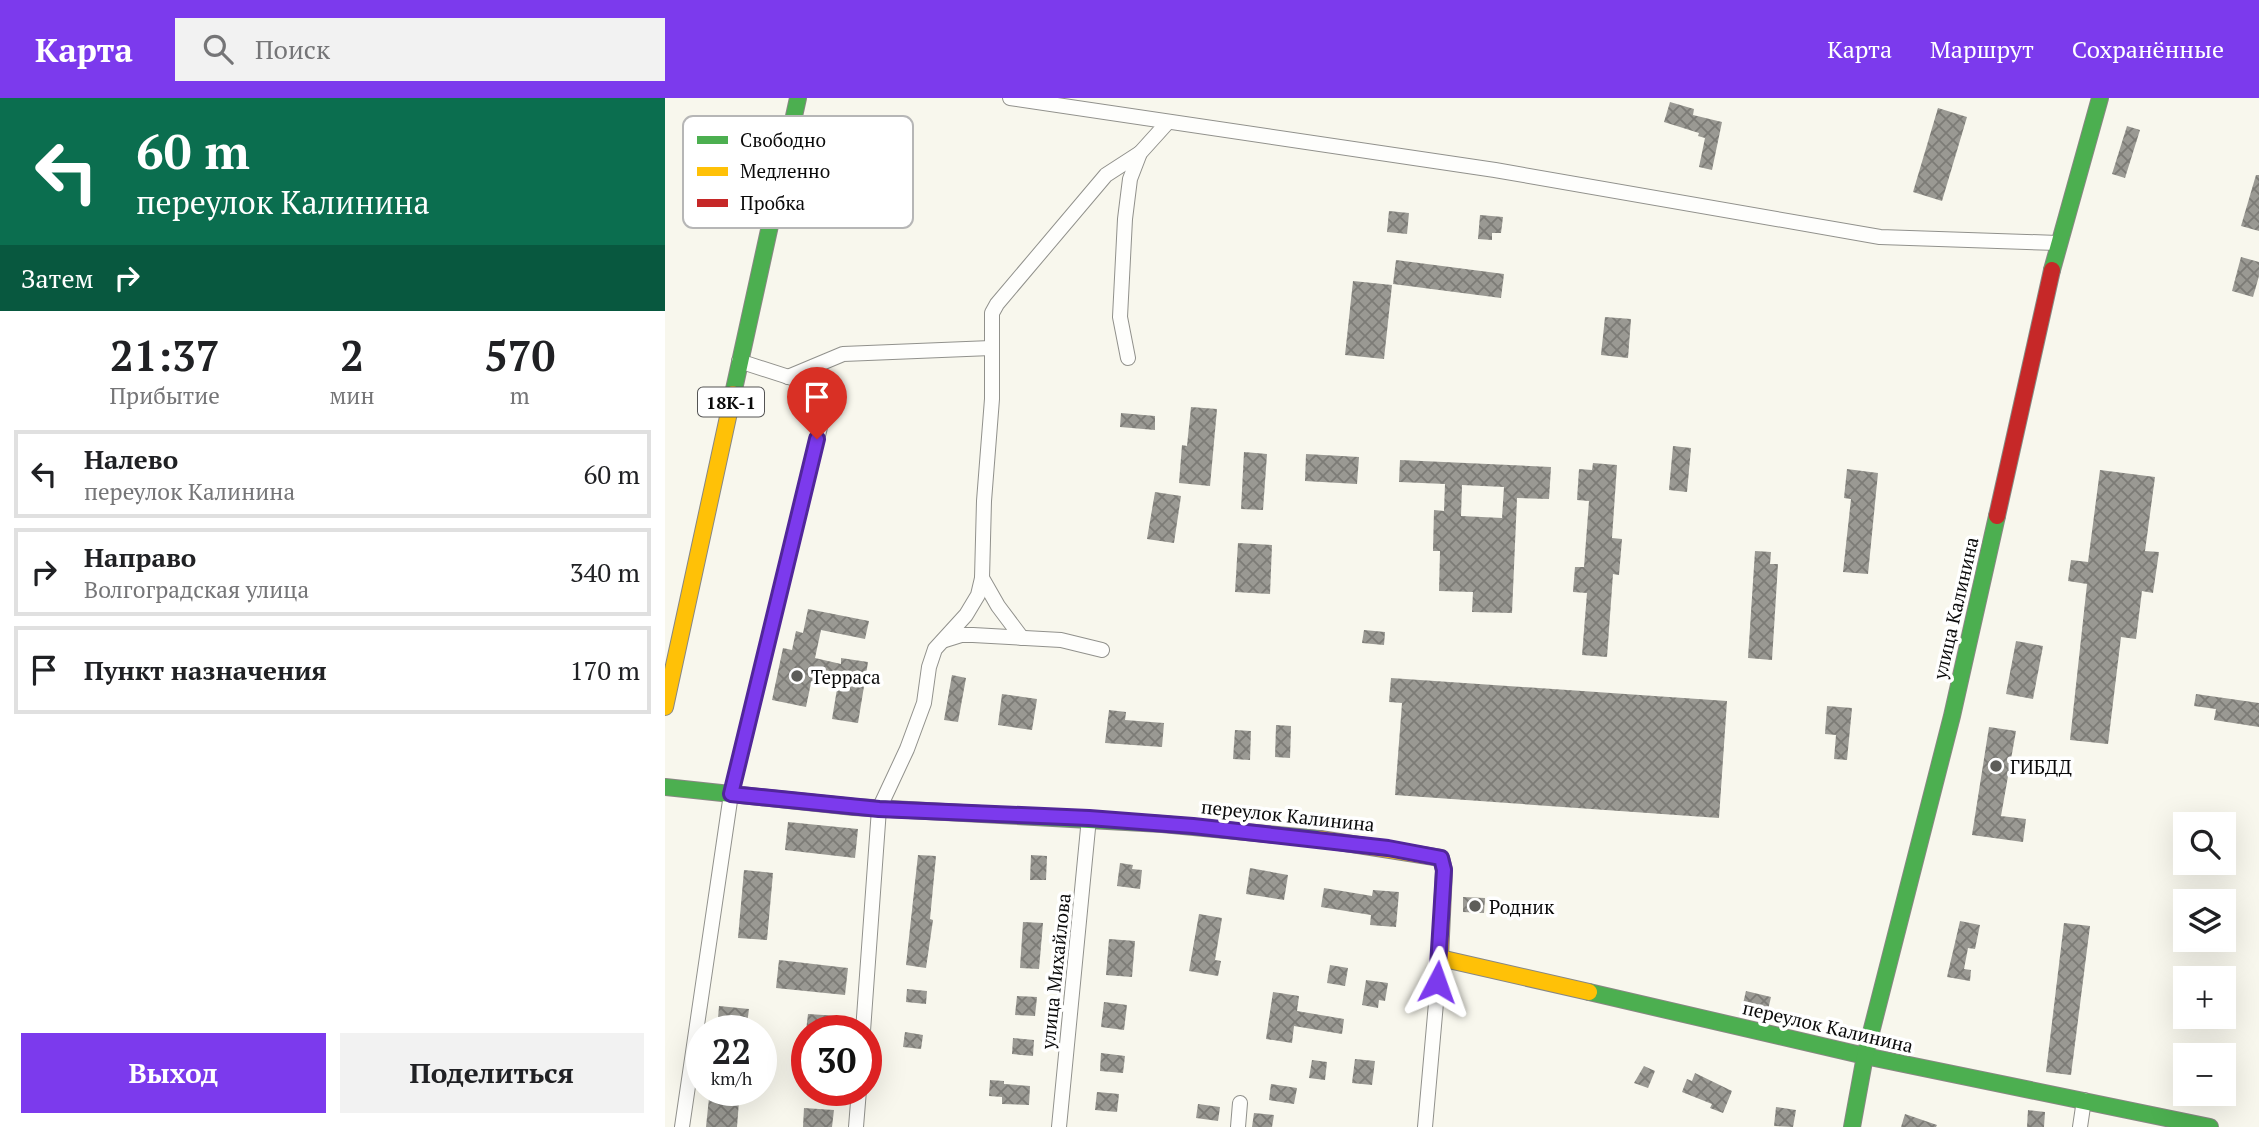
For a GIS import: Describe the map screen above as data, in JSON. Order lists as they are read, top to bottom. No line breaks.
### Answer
{"streets":{"street":["18К-1","улица Калинина","переулок Калинина","улица Михайлова"]},"crossings":[["улица Калинина","переулок Калинина"],["переулок Калинина","улица Михайлова"]],"places":["Терраса","ГИБДД","Родник"],"legend":["Свободно","Медленно","Пробка"],"page":{"header":"Карта","search":"Поиск","nav":["Карта","Маршрут","Сохранённые"],"turn":["60 m","переулок Калинина"],"then":"Затем","eta":["21:37","Прибытие","2","мин","570","m"],"list":[{"name":"Налево","note":"переулок Калинина","value":"60 m"},{"name":"Направо","note":"Волгоградская улица","value":"340 m"},{"name":"Пункт назначения","value":"170 m"}],"map_buttons":["+","−"],"speed":"22 km/h","limit":"30","buttons":["Выход","Поделиться"]}}
